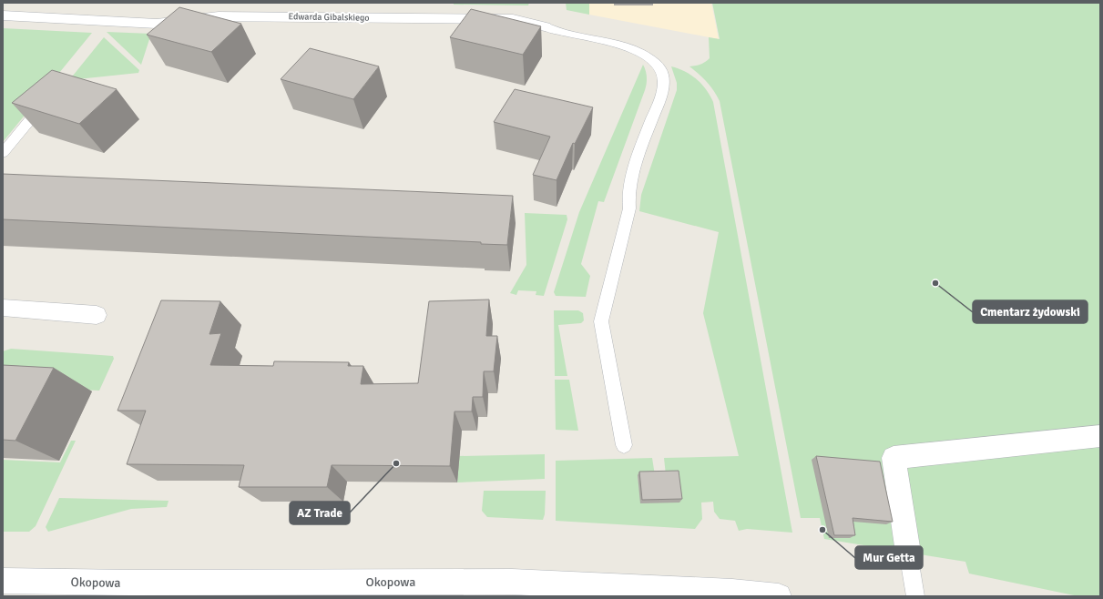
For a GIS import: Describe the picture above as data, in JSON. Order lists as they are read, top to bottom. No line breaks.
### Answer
{"streets":{"street":["Edwarda Gibalskiego","Okopowa"]},"places":["Cmentarz żydowski","AZ Trade","Mur Getta"]}
